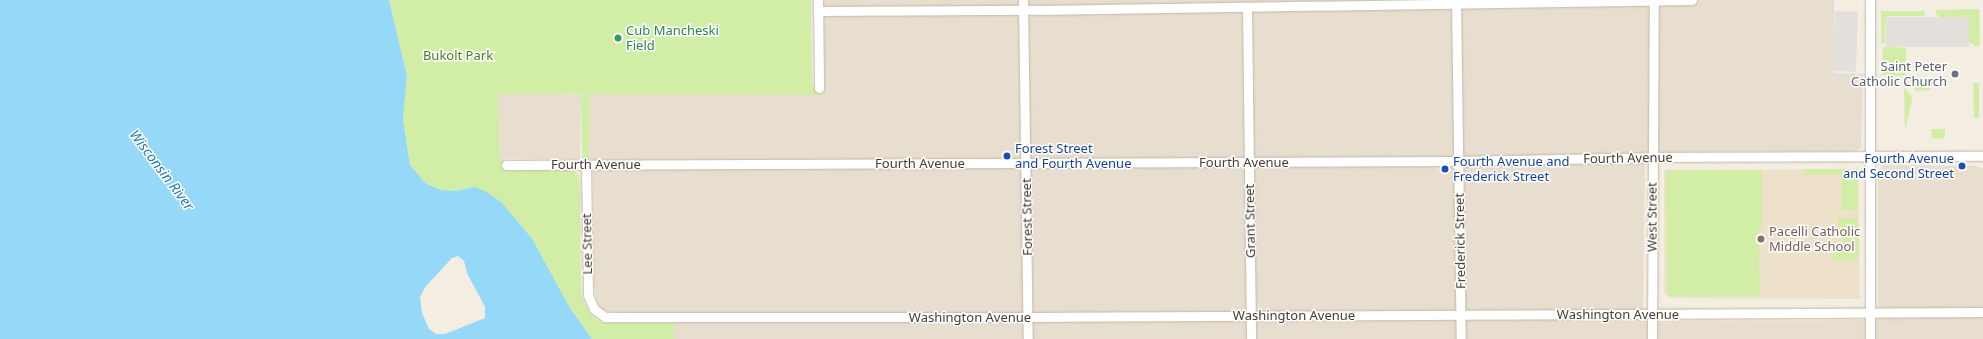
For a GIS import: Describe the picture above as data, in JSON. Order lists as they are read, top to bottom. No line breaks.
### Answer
{"streets":{"street":["Fourth Avenue","Forest Street","West Street","Grant Street","Frederick Street","Lee Street","Washington Avenue"]},"crossings":[["Fourth Avenue","Forest Street"],["Fourth Avenue","West Street"],["Fourth Avenue","Grant Street"],["Fourth Avenue","Frederick Street"],["Fourth Avenue","Lee Street"],["Forest Street","Washington Avenue"],["West Street","Washington Avenue"],["Grant Street","Washington Avenue"],["Frederick Street","Washington Avenue"],["Lee Street","Washington Avenue"]],"water":["Wisconsin River"],"parks":["Bukolt Park"],"places":["Cub Mancheski Field","Saint Peter Catholic Church","Forest Street and Fourth Avenue","Fourth Avenue and Second Street","Fourth Avenue and Frederick Street","Pacelli Catholic Middle School"]}
